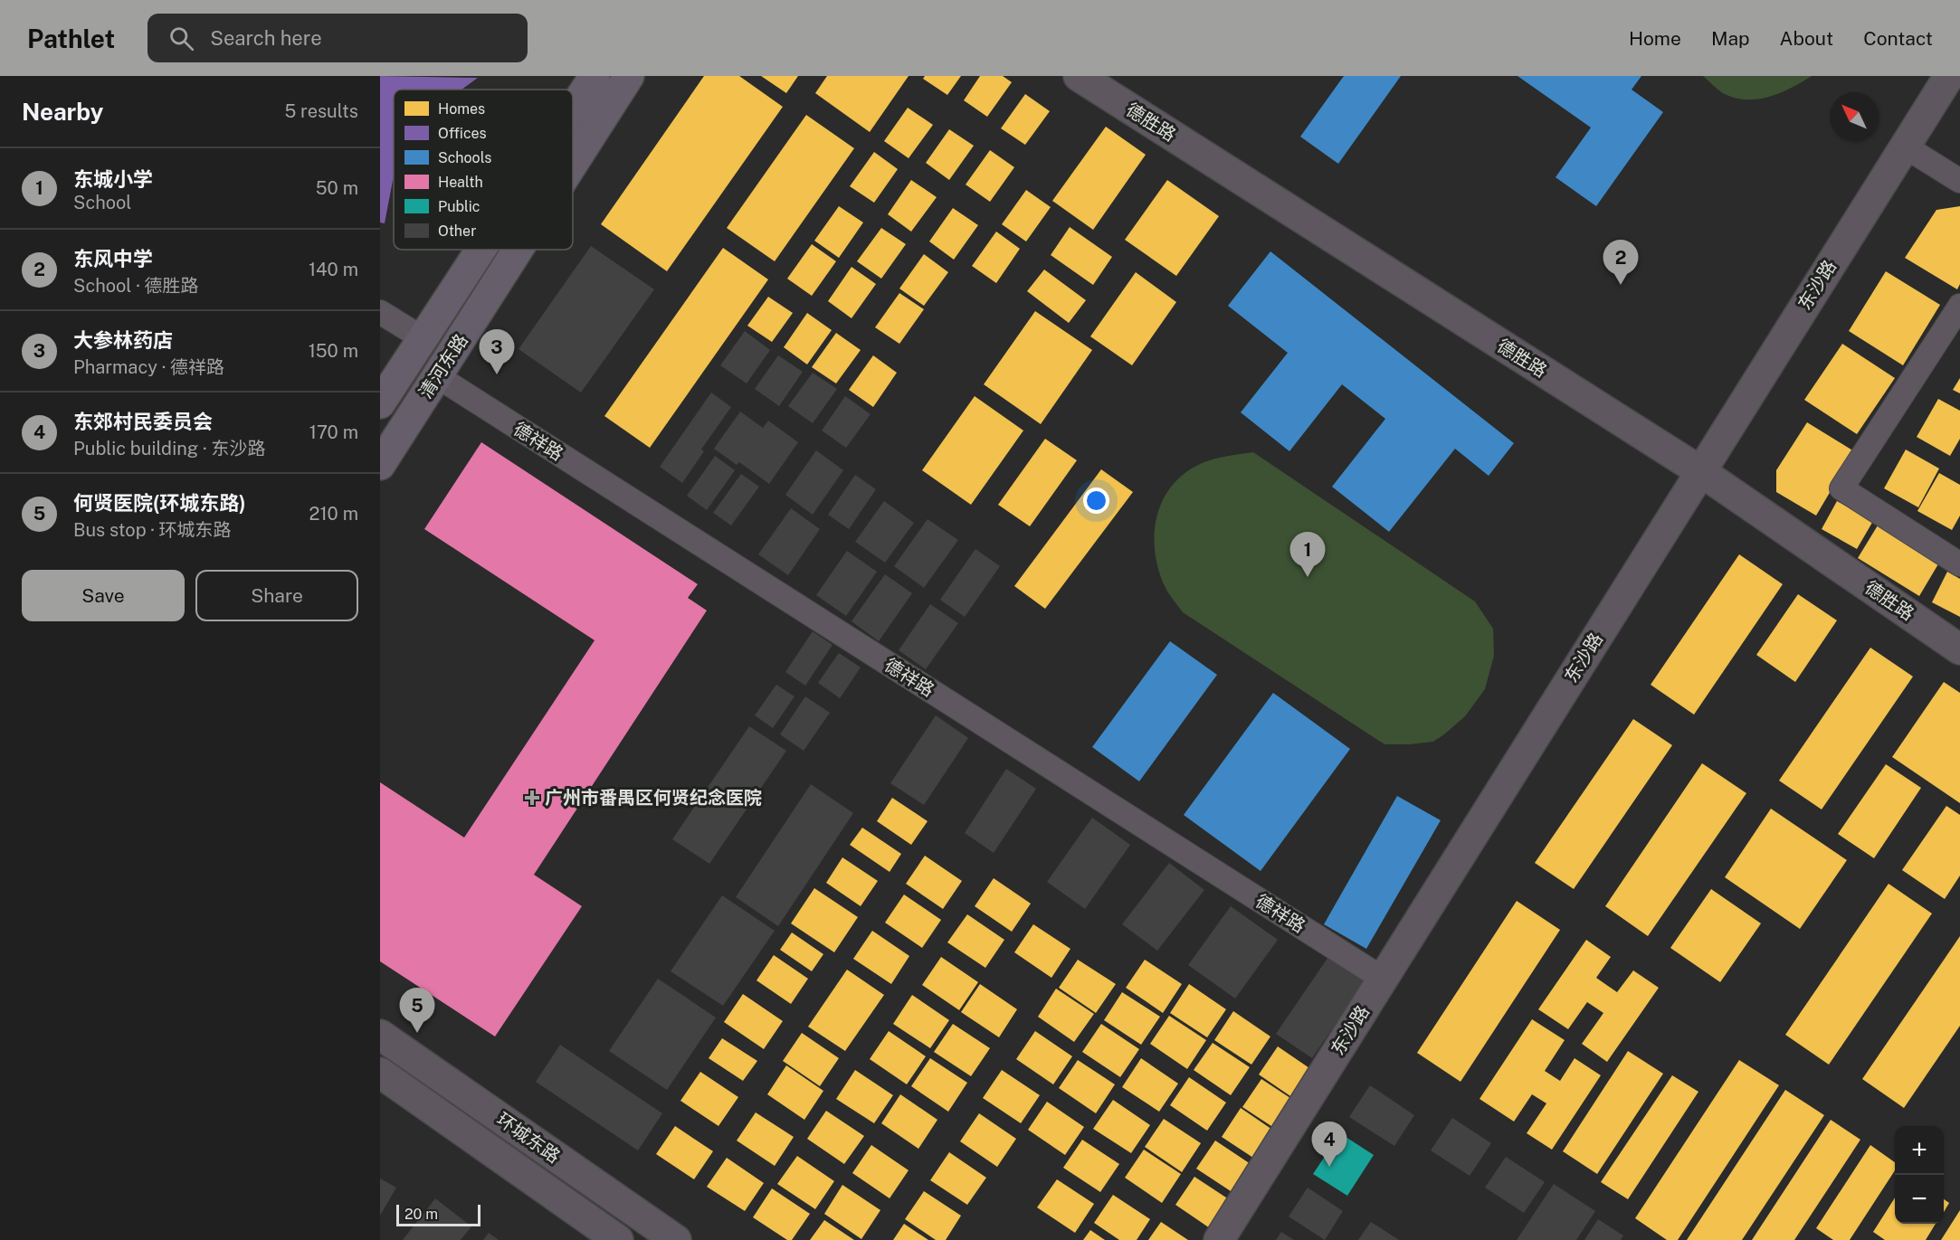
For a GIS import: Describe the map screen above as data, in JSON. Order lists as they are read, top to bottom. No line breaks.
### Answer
{"streets":{"main road":["清河东路"],"street":["德胜路","东沙路","德祥路","环城东路"]},"crossings":[["德胜路","东沙路"],["东沙路","德祥路"],["清河东路","德祥路"]],"places":{"health":["广州市番禺区何贤纪念医院"]},"legend":["Homes","Offices","Schools","Health","Public","Other"],"scale_bar":"20 m","north":"top left","page":{"header":"Pathlet","search":"Search here","nav":["Home","Map","About","Contact"],"heading":["Nearby","5 results"],"list":[{"mark":"1","name":"东城小学","note":"School","value":"50 m"},{"mark":"2","name":"东风中学","note":"School · 德胜路","value":"140 m"},{"mark":"3","name":"大参林药店","note":"Pharmacy · 德祥路","value":"150 m"},{"mark":"4","name":"东郊村民委员会","note":"Public building · 东沙路","value":"170 m"},{"mark":"5","name":"何贤医院(环城东路)","note":"Bus stop · 环城东路","value":"210 m"}],"pins":["2","3","1","5","4"],"buttons":["Save","Share"],"map_buttons":["+","−"],"scale":"20 m"}}
